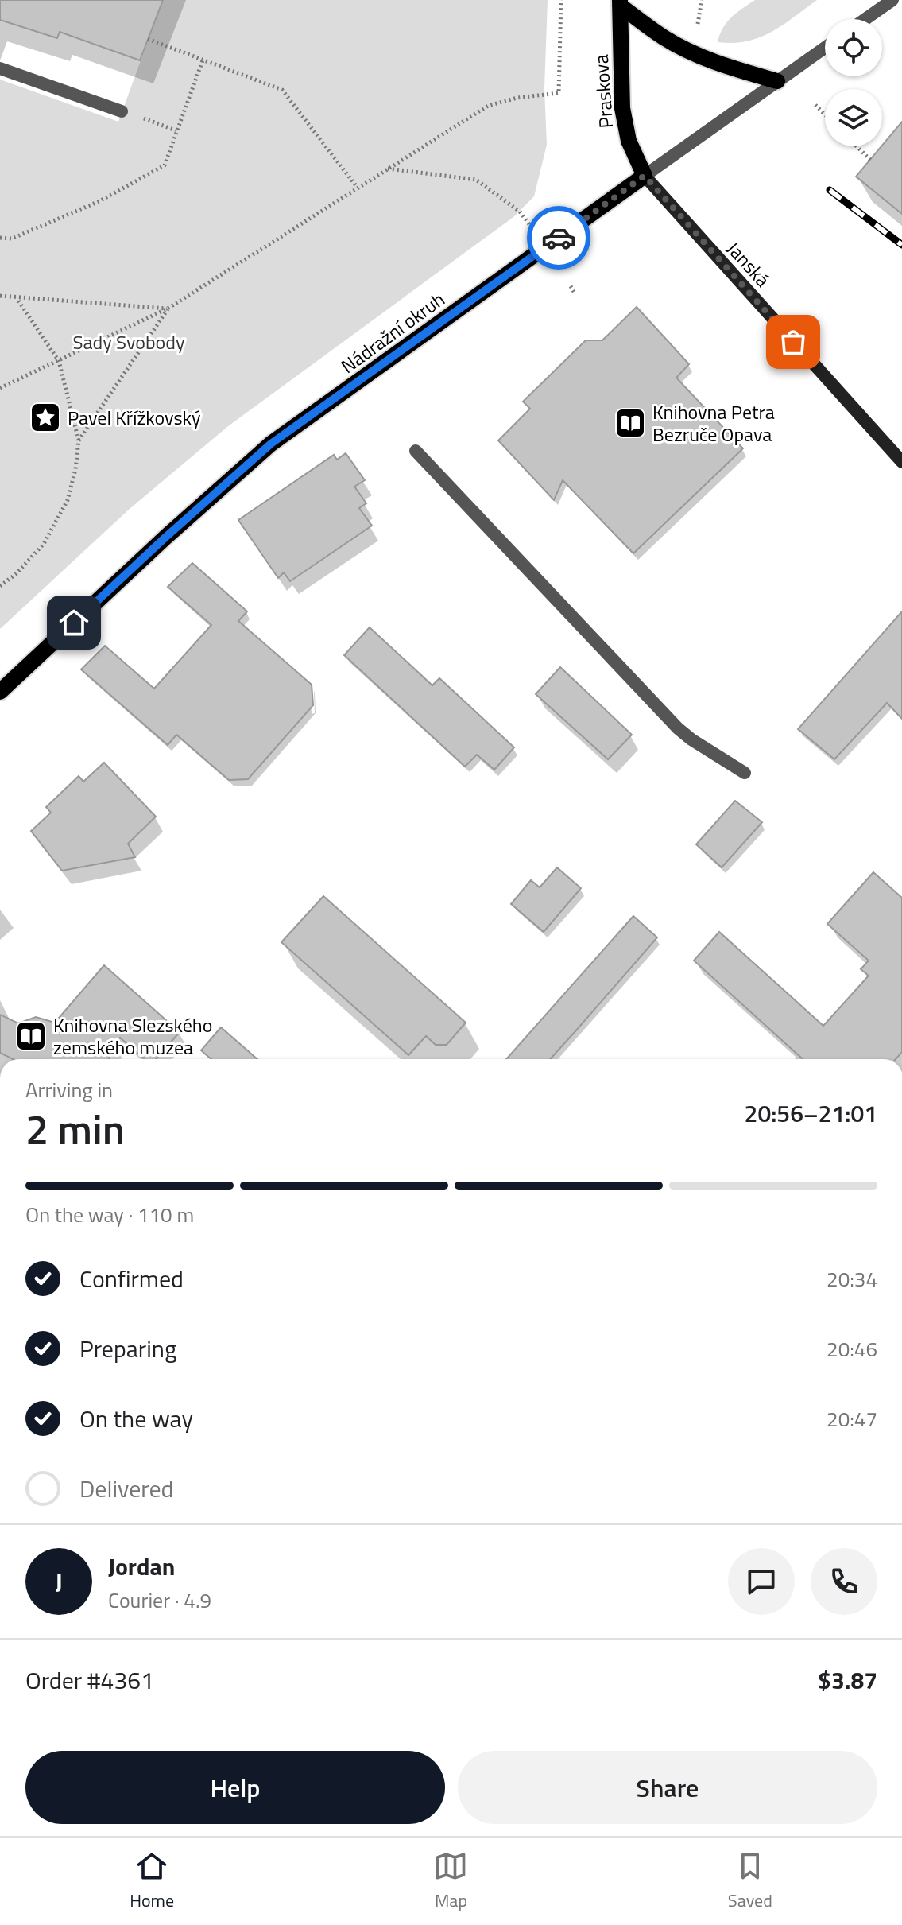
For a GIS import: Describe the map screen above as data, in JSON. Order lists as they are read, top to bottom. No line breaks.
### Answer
{"streets":{"main road":["Praskova","Janská","Nádražní okruh"]},"crossings":[["Praskova","Janská"],["Praskova","Nádražní okruh"],["Janská","Nádražní okruh"]],"parks":["Sady Svobody"],"places":{"place":["Pavel Křížkovský"],"library":["Knihovna Petra Bezruče Opava","Knihovna Slezského zemského muzea"]},"page":{"heading":["2 min","Arriving in","20:56–21:01"],"panel":["Jordan","Courier · 4.9","Order #4361","$3.87"],"bar":"On the way · 110 m","list":[["Confirmed","20:34"],["Preparing","20:46"],["On the way","20:47"],"Delivered"],"round":"J","buttons":["Help","Share"],"tabs":["Home","Map","Saved"]}}
